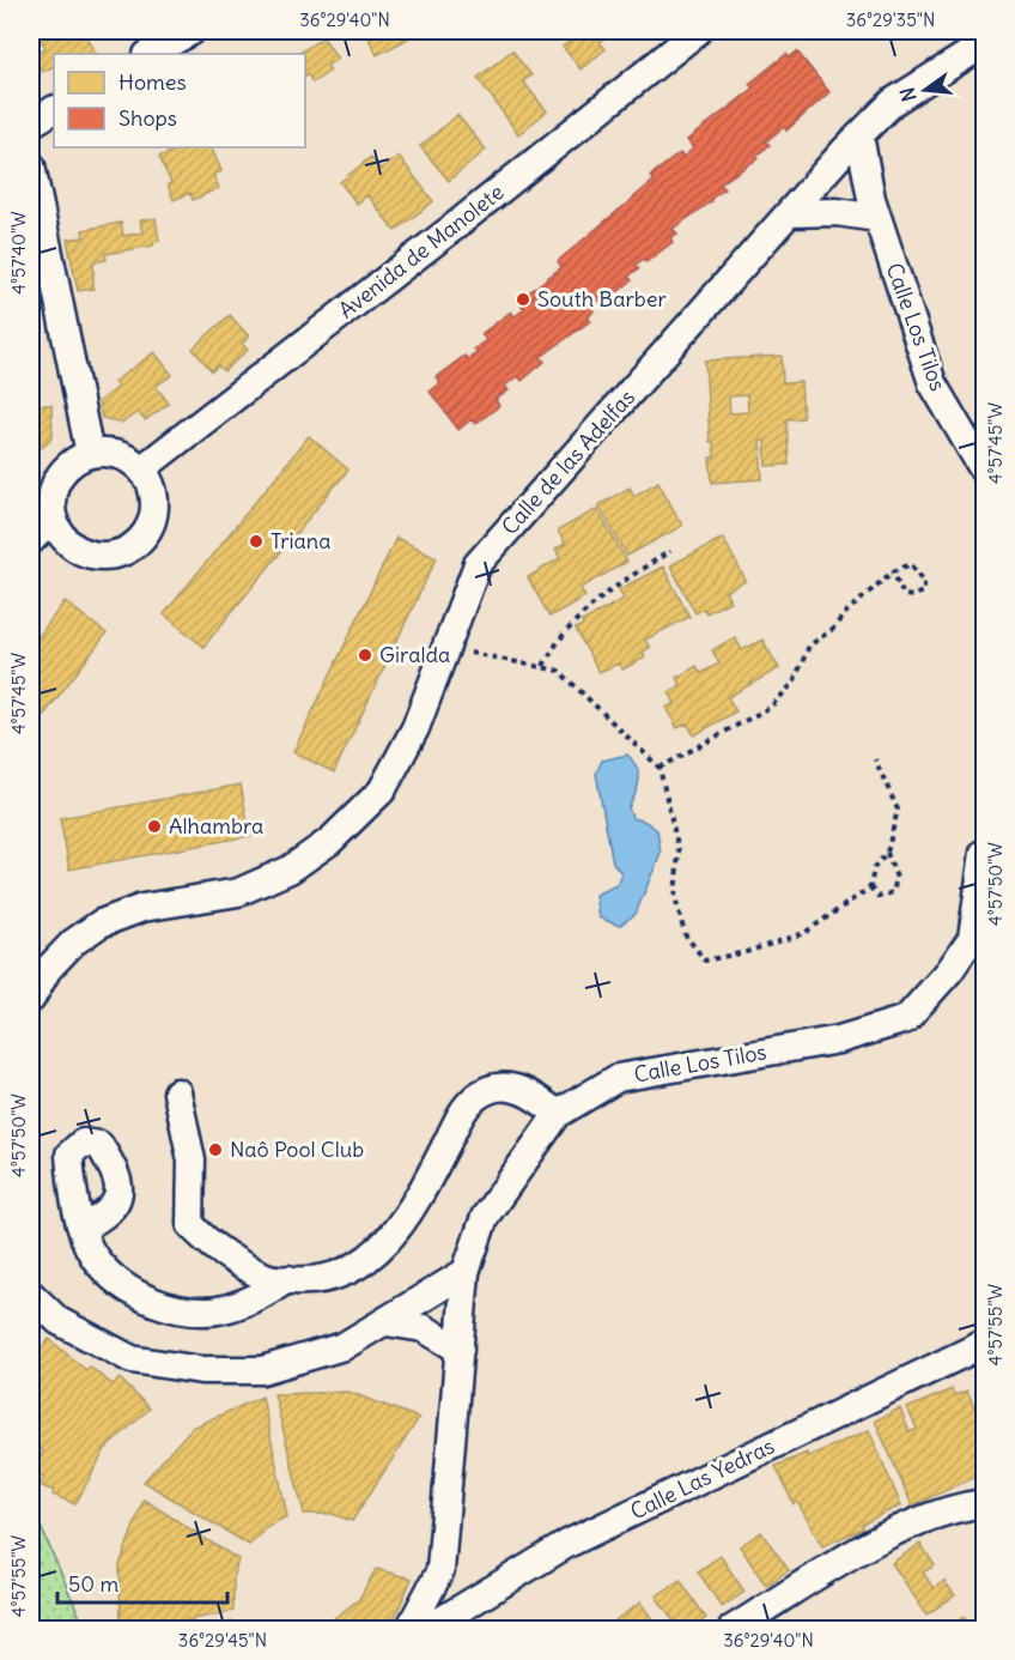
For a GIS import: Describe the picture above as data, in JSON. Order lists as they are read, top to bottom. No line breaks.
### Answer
{"streets":{"street":["Avenida de Manolete","Calle Los Tilos","Calle de las Adelfas","Calle Las Yedras"]},"crossings":[["Calle Los Tilos","Calle de las Adelfas"]],"places":["South Barber","Triana","Giralda","Alhambra","Naô Pool Club"],"legend":["Homes","Shops"],"scale_bar":"50 m","north":"left","coordinates":["36°29'40\"N","36°29'35\"N","4°57'40\"W","4°57'45\"W","4°57'50\"W","4°57'55\"W","36°29'45\"N"]}
